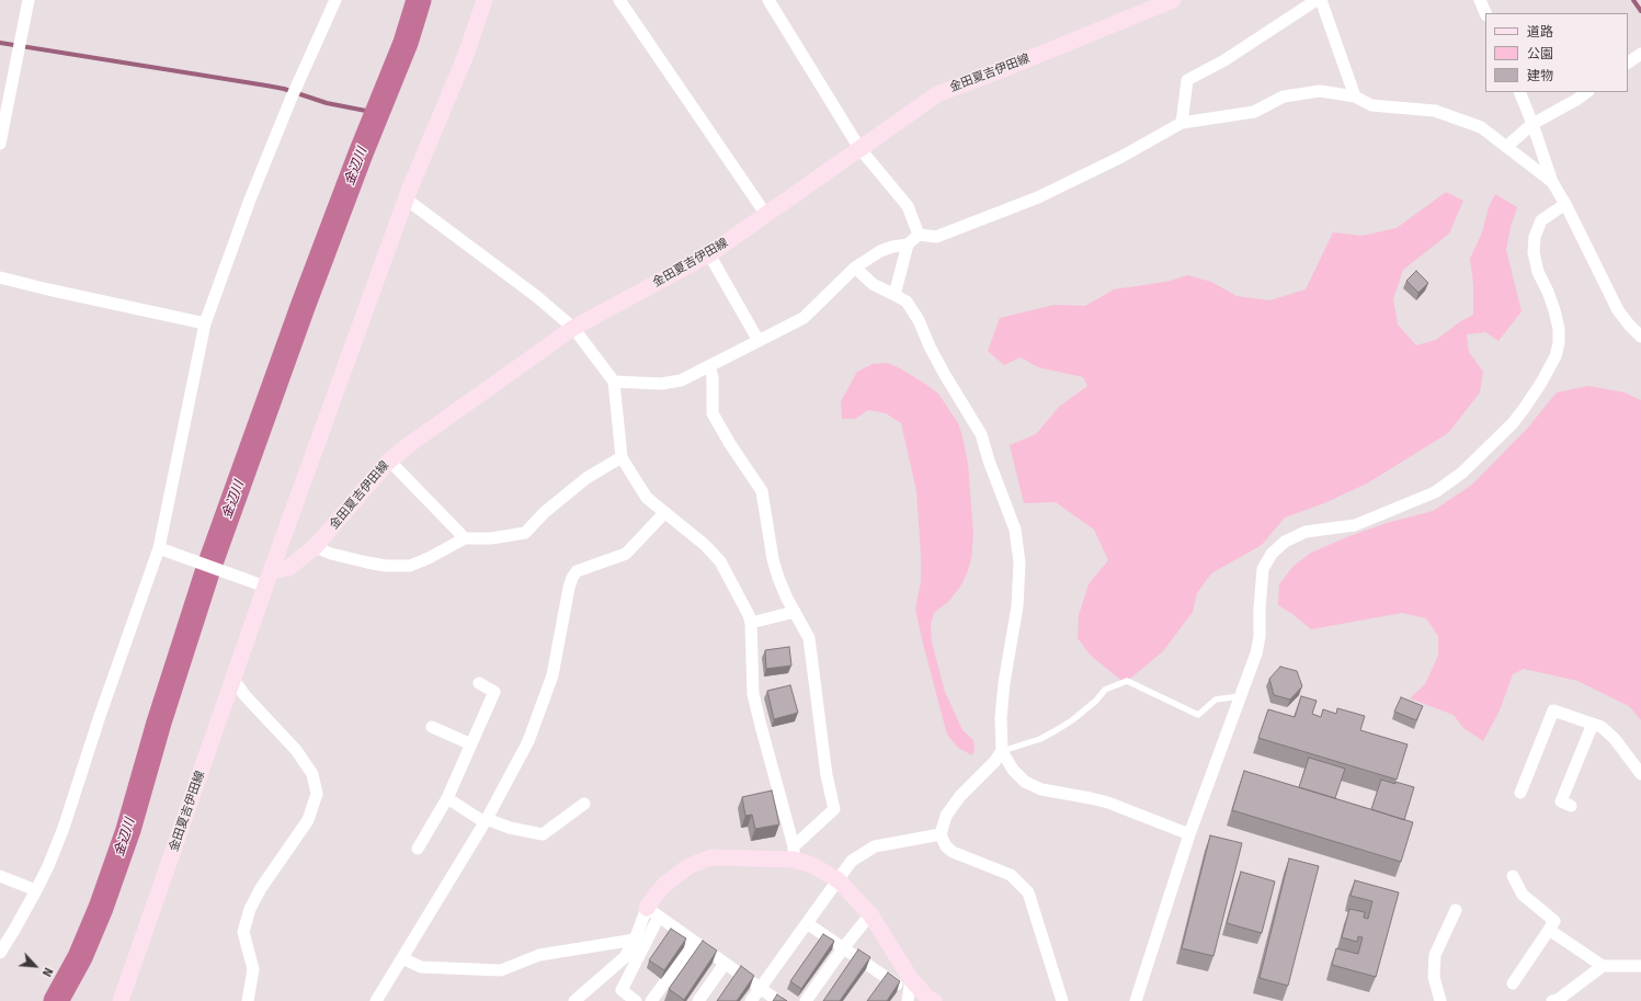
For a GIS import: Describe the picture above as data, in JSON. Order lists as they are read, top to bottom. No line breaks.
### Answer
{"streets":{"main road":["金田夏吉伊田線"]},"water":["金辺川"],"legend":["道路","公園","建物"],"north":"bottom right"}
